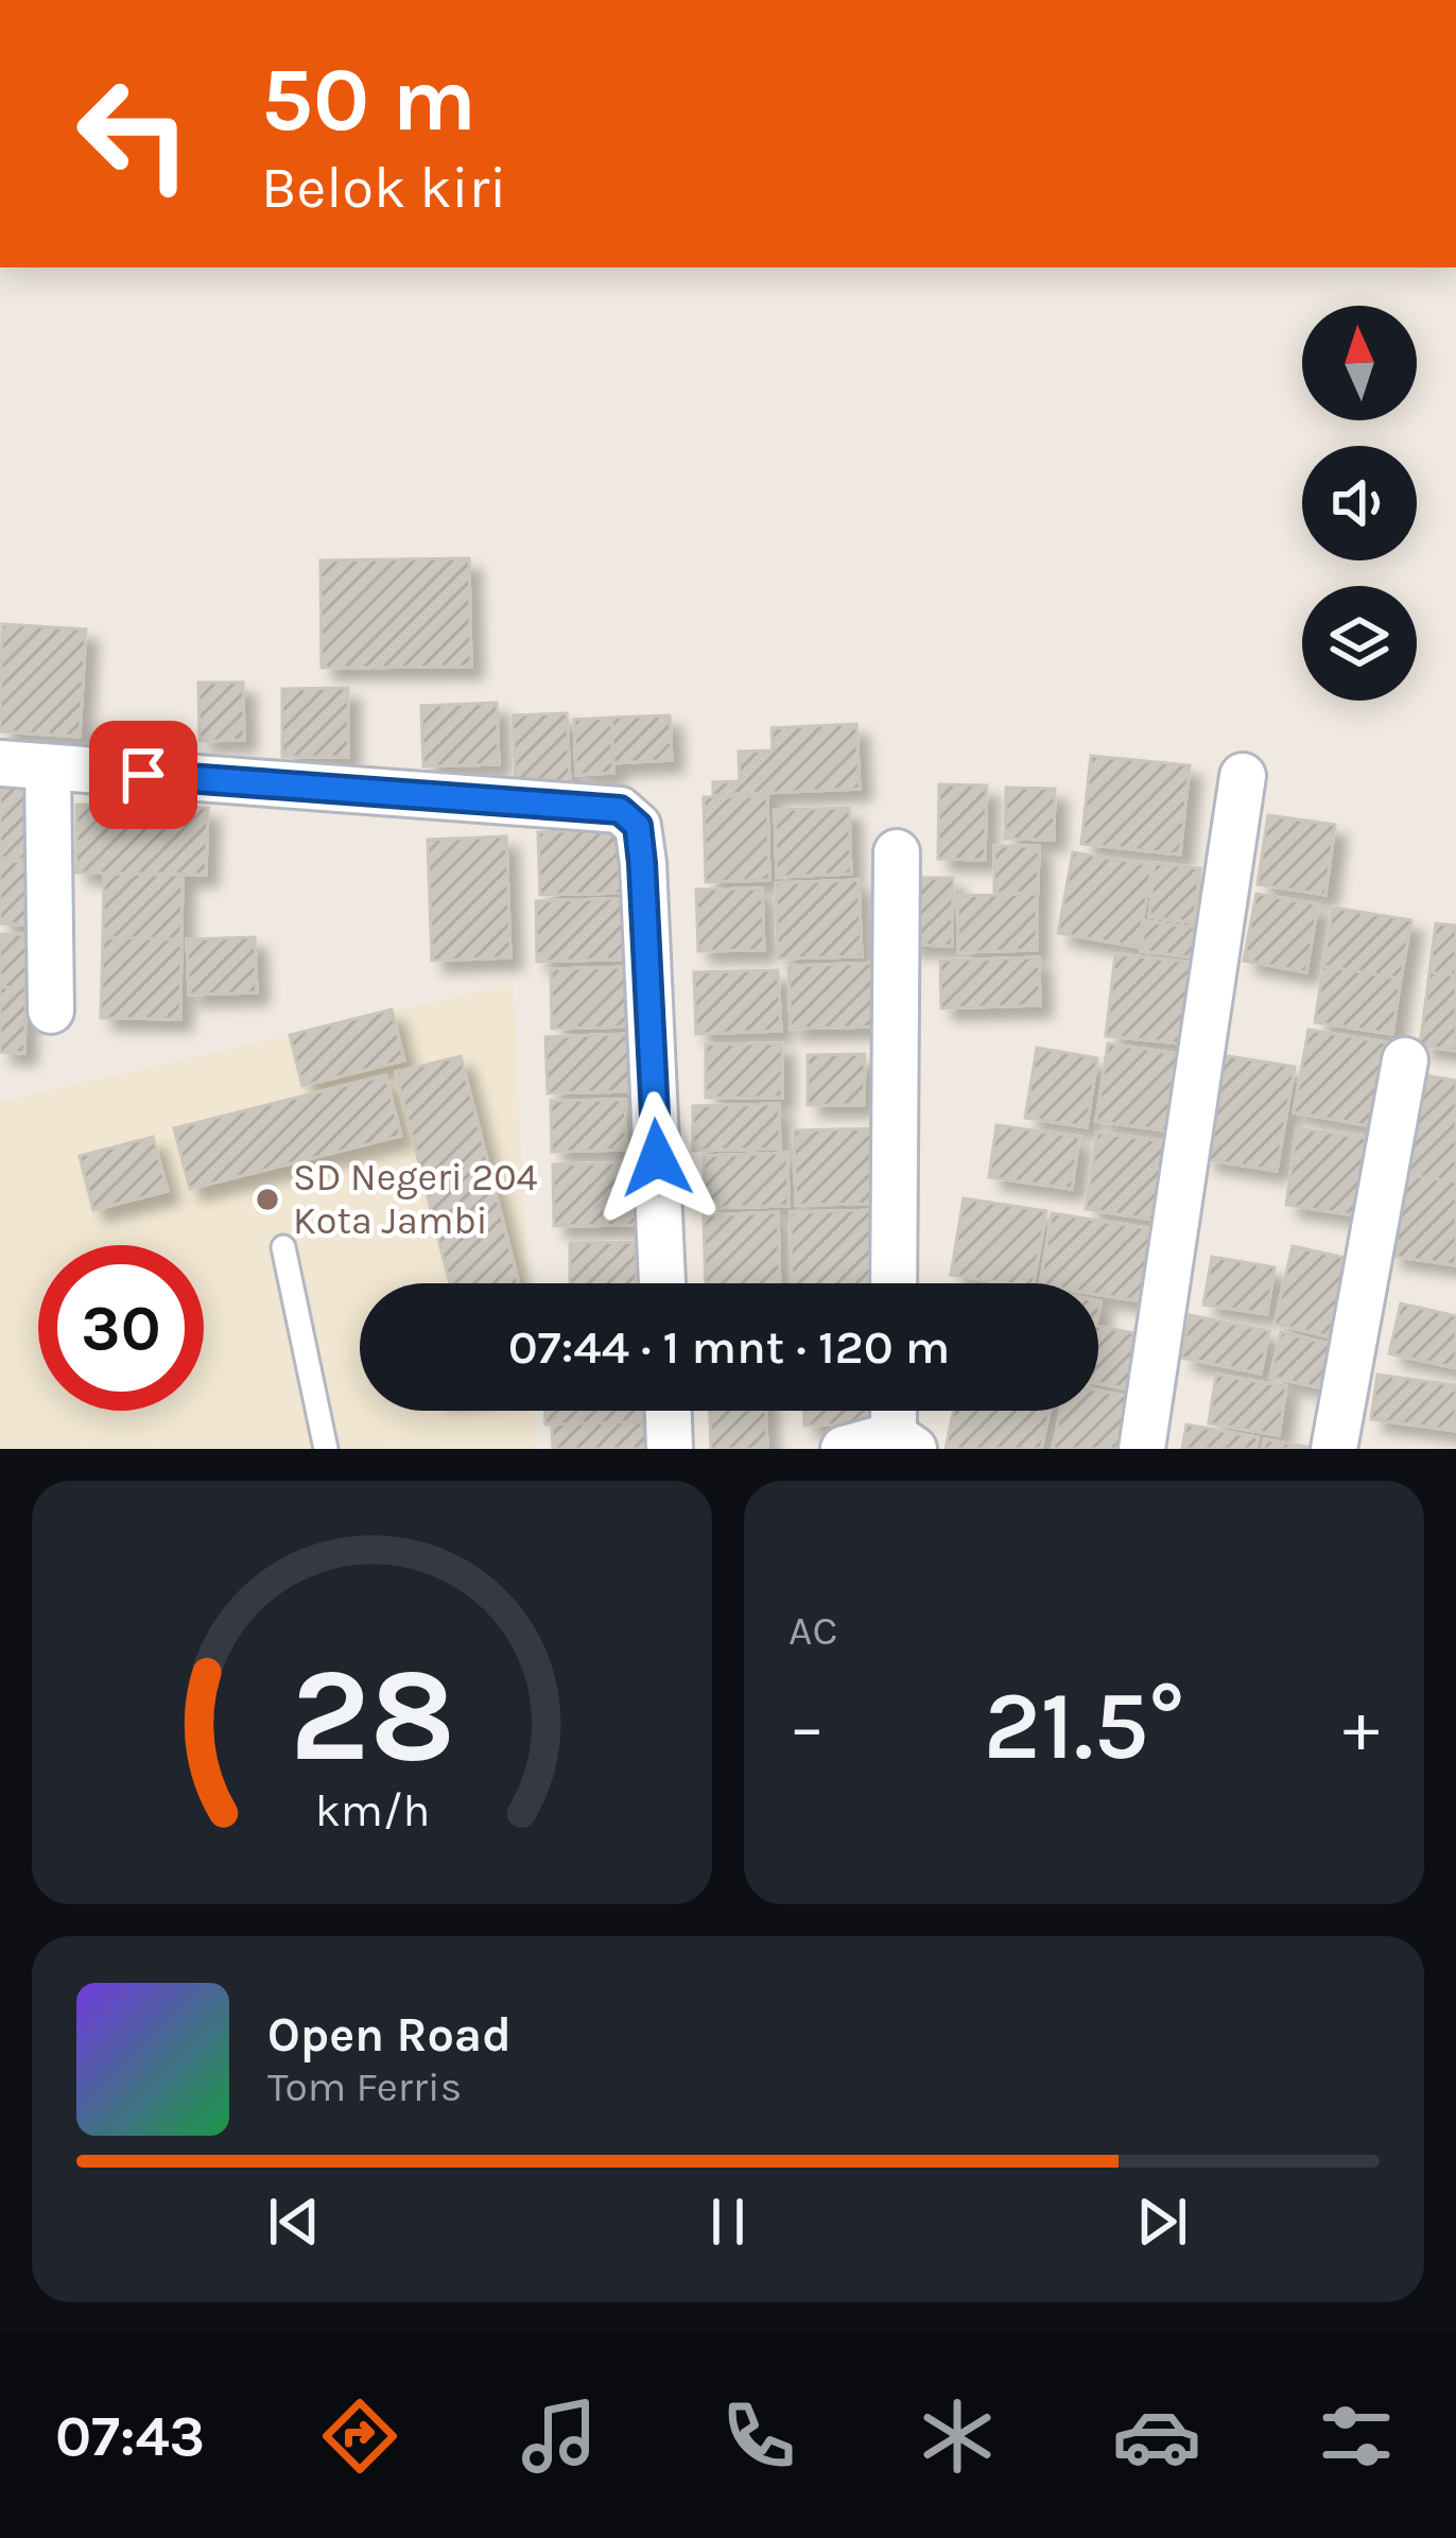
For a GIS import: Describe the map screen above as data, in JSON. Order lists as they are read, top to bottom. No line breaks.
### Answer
{"places":["SD Negeri 204 Kota Jambi"],"north":"top","page":{"turn":["50 m","Belok kiri"],"limit":"30","trip":"07:44 · 1 mnt · 120 m","tile":"AC","heat":["−","21.5°","+"],"song":["Open Road","Tom Ferris"],"tabs":"07:43","gauge":["28","km/h"]}}
